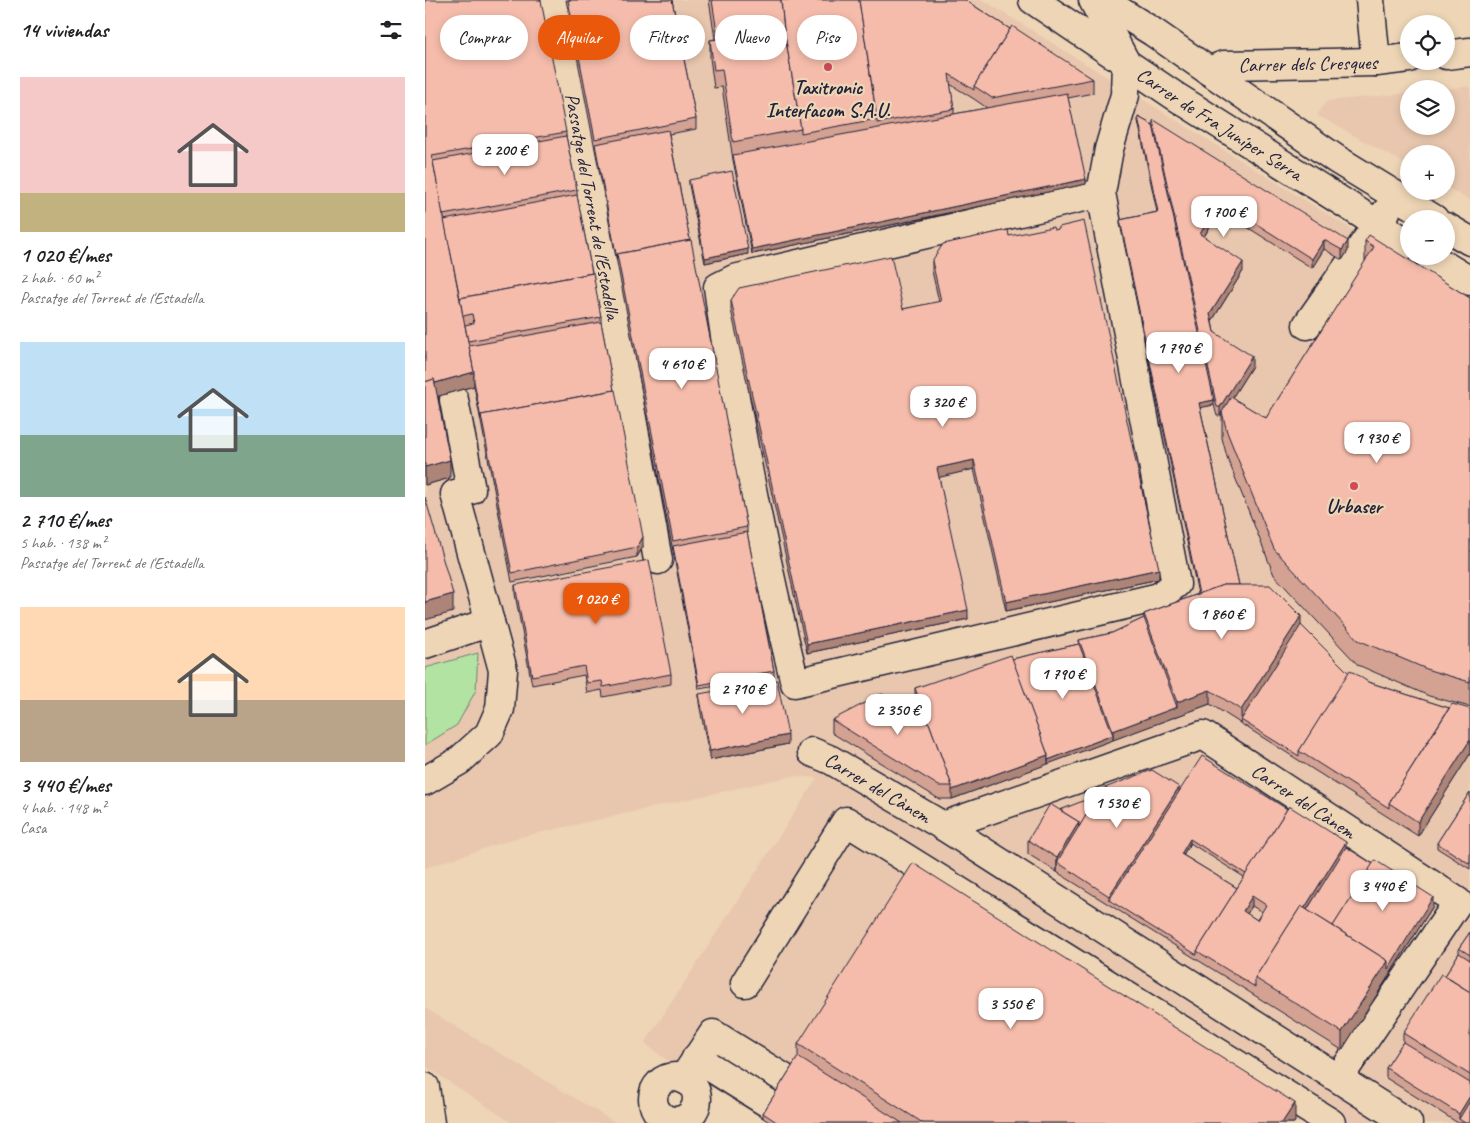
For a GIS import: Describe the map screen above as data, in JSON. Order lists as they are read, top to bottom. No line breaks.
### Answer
{"streets":{"street":["Carrer dels Cresques","Carrer de Fra Juníper Serra","Passatge del Torrent de l'Estadella","Carrer del Cànem"]},"crossings":[["Carrer dels Cresques","Carrer de Fra Juníper Serra"]],"places":["Taxitronic Interfacom S.A.U.","Urbaser"],"page":{"heading":"14 viviendas","map_buttons":["+","−"],"chip":["Comprar","Alquilar","Filtros","Nuevo","Piso"],"list":[{"name":"1 020 €/mes","note":"2 hab. · 60 m² · Passatge del Torrent de l'Estadella"},{"name":"2 710 €/mes","note":"5 hab. · 138 m² · Passatge del Torrent de l'Estadella"},{"name":"3 440 €/mes","note":"4 hab. · 148 m² · Casa"}],"price":["2 200 €","1 700 €","1 790 €","4 610 €","3 320 €","1 930 €","1 020 €","1 860 €","1 790 €","2 710 €","2 350 €","1 530 €","3 440 €","3 550 €"]}}
